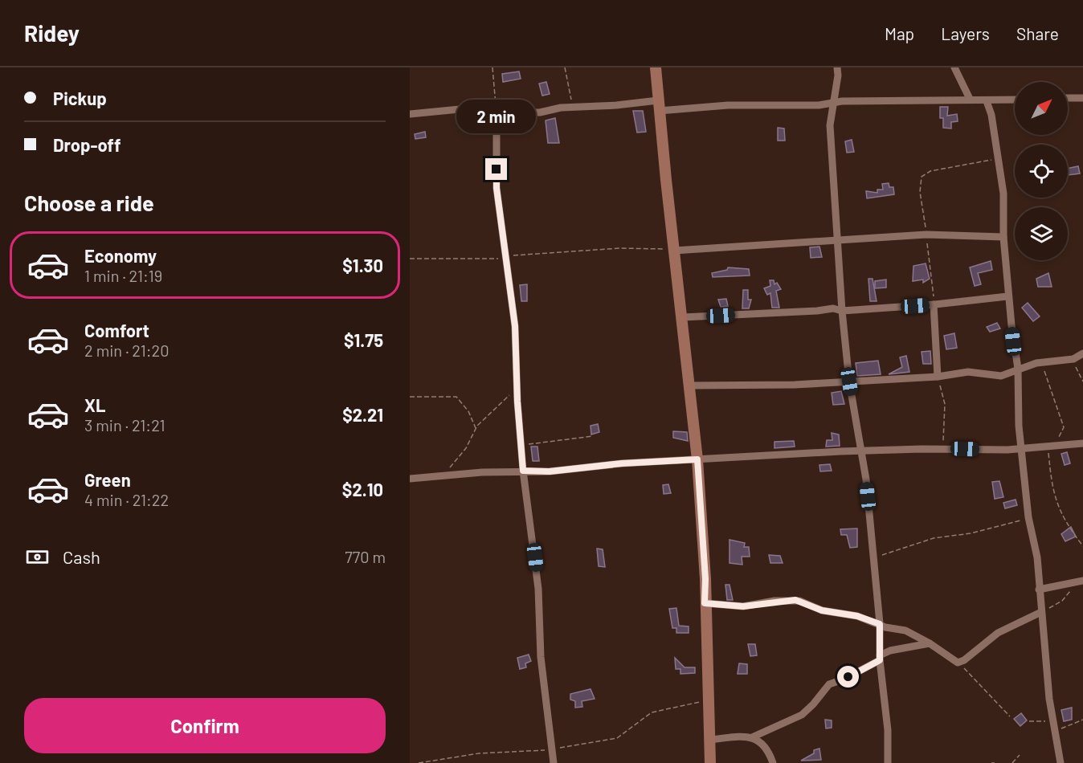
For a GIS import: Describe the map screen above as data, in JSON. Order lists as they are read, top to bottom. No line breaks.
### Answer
{"north":"top right","page":{"header":"Ridey","nav":["Map","Layers","Share"],"banner":["Pickup","Drop-off"],"bubble":"2 min","heading":"Choose a ride","list":[{"name":"Economy","note":"1 min · 21:19","value":"$1.30"},{"name":"Comfort","note":"2 min · 21:20","value":"$1.75"},{"name":"XL","note":"3 min · 21:21","value":"$2.21"},{"name":"Green","note":"4 min · 21:22","value":"$2.10"}],"pay":["Cash","770 m"],"buttons":"Confirm"}}
